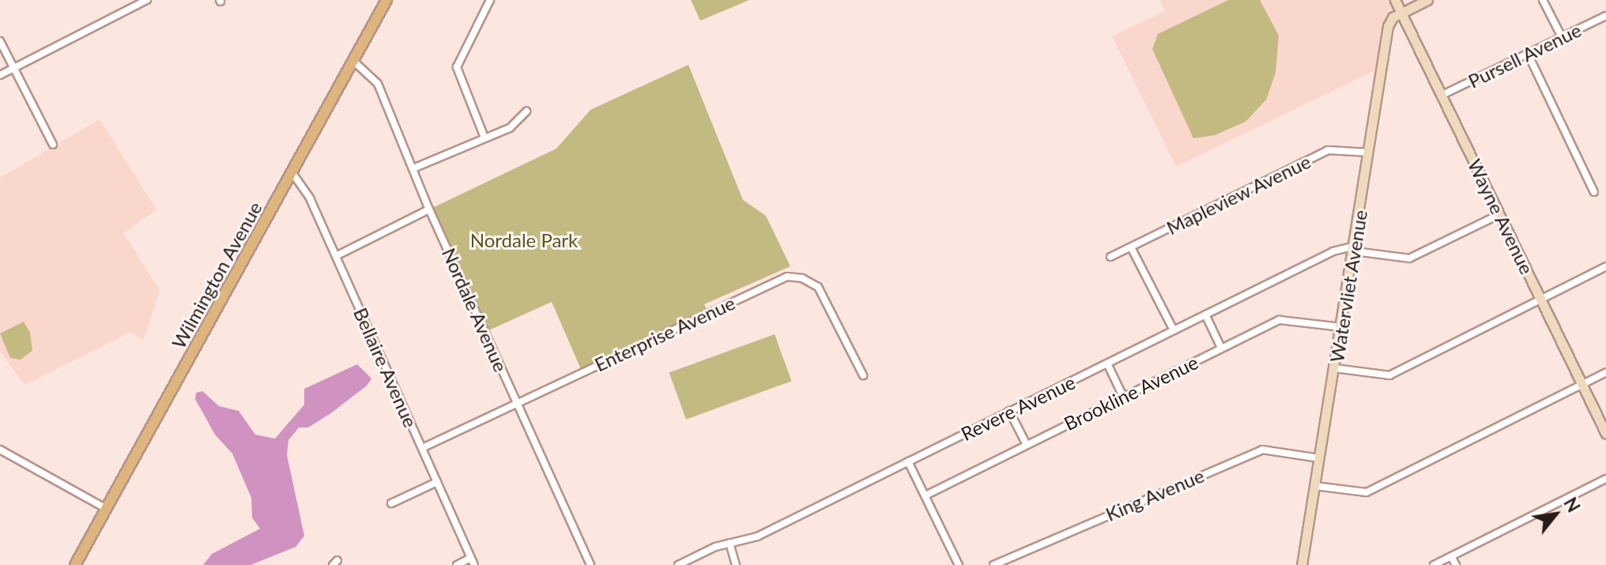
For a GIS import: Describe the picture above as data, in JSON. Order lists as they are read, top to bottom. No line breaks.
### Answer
{"streets":{"main road":["Wilmington Avenue"],"street":["Pursell Avenue","Mapleview Avenue","Wayne Avenue","Watervliet Avenue","Nordale Avenue","Enterprise Avenue","Bellaire Avenue","Brookline Avenue","Revere Avenue","King Avenue"]},"crossings":[["Pursell Avenue","Wayne Avenue"],["Mapleview Avenue","Watervliet Avenue"],["Wayne Avenue","Watervliet Avenue"],["Wayne Avenue","Revere Avenue"],["Wilmington Avenue","Nordale Avenue"],["Wilmington Avenue","Bellaire Avenue"],["Watervliet Avenue","Brookline Avenue"],["Watervliet Avenue","Revere Avenue"],["Watervliet Avenue","King Avenue"],["Nordale Avenue","Enterprise Avenue"],["Enterprise Avenue","Bellaire Avenue"]],"parks":["Nordale Park"],"north":"top right"}
